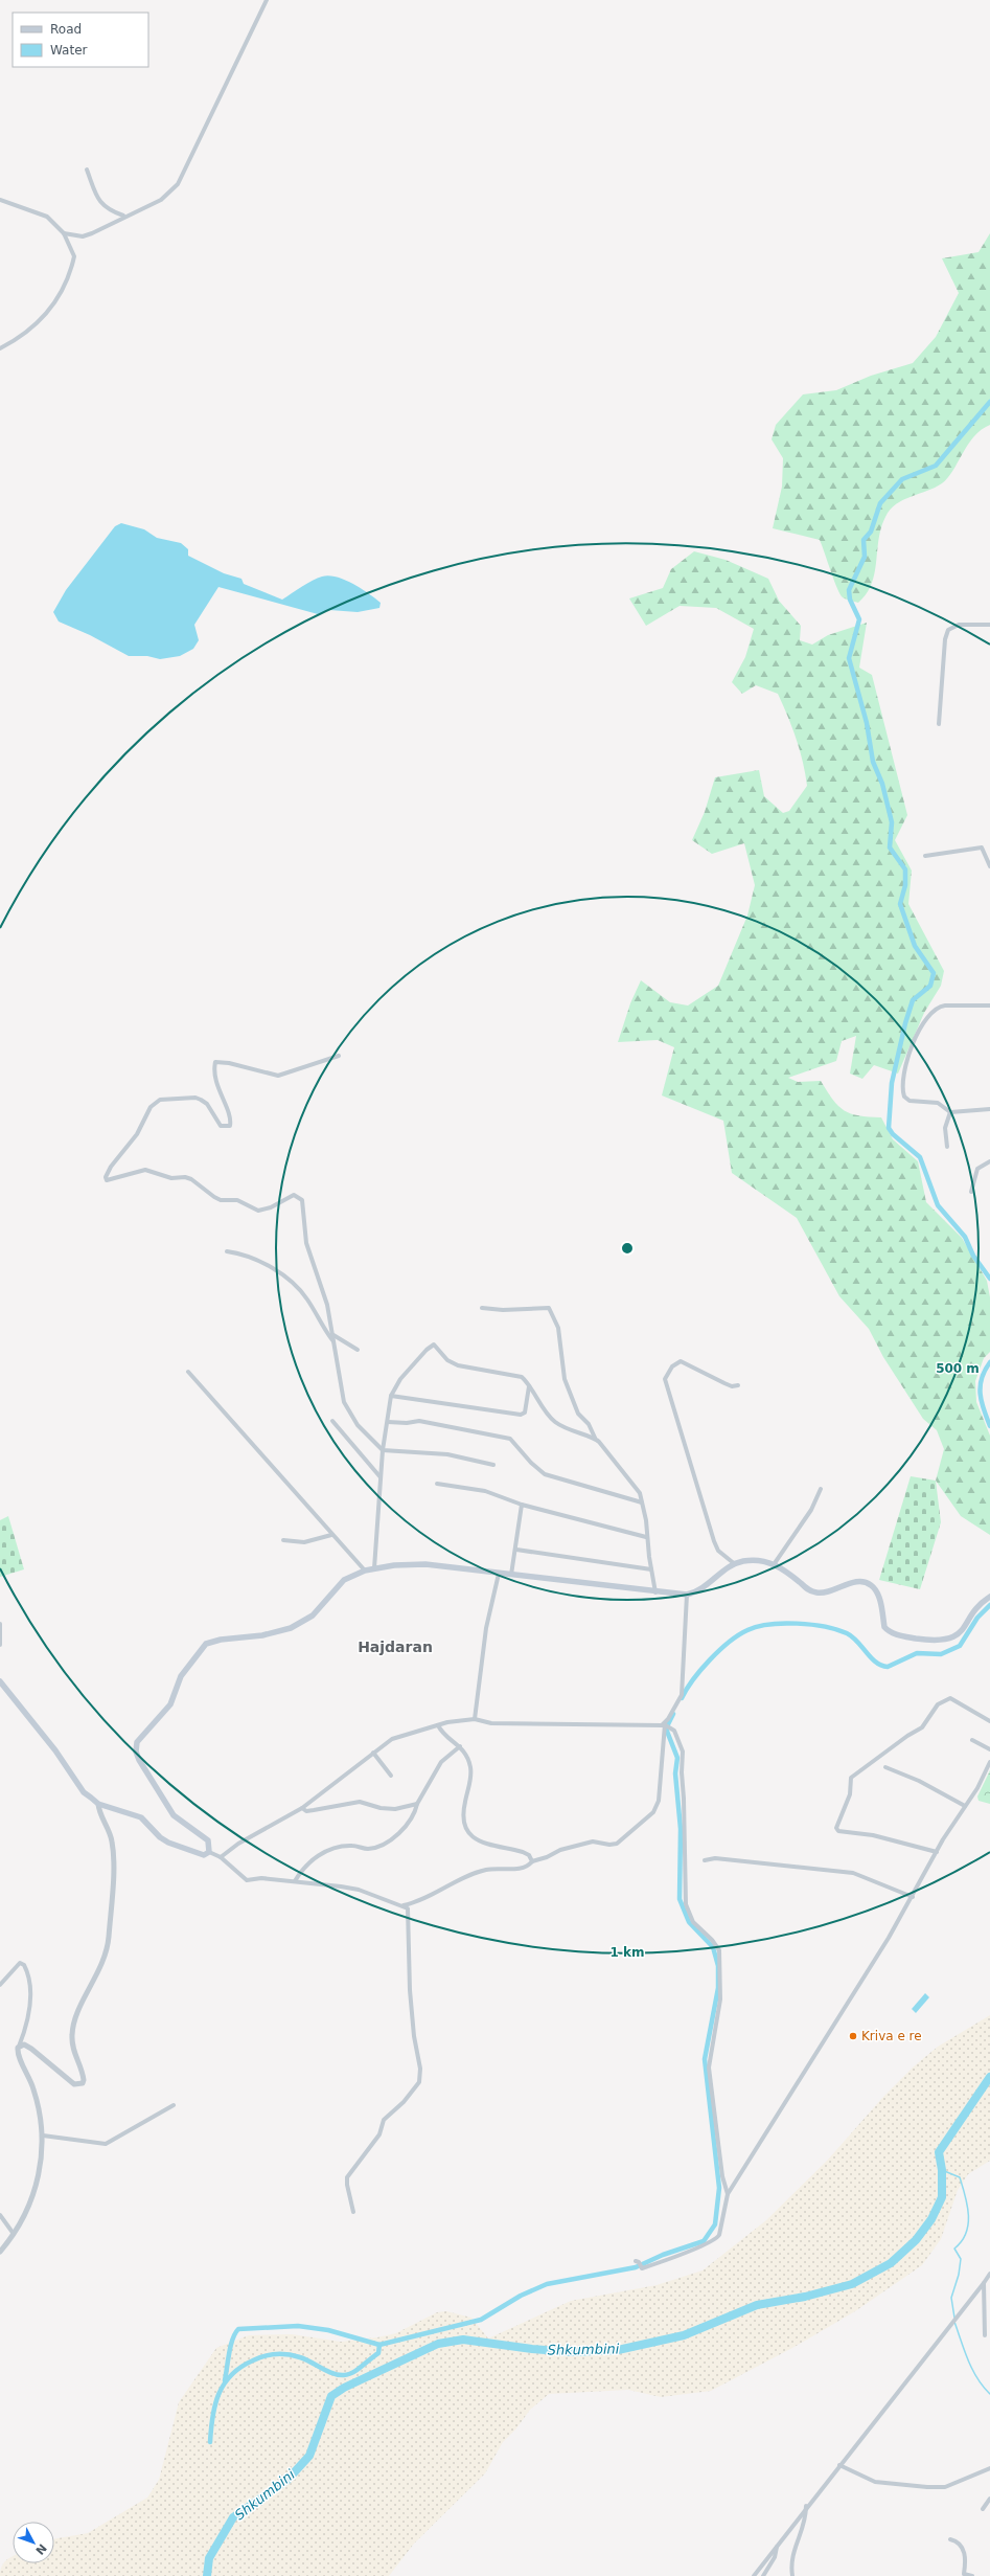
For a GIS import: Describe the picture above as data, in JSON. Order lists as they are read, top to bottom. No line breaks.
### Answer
{"districts":["Hajdaran"],"water":["Shkumbini"],"places":["Kriva e re"],"legend":["Road","Water"],"north":"bottom right","rings":["500 m","1 km"]}
